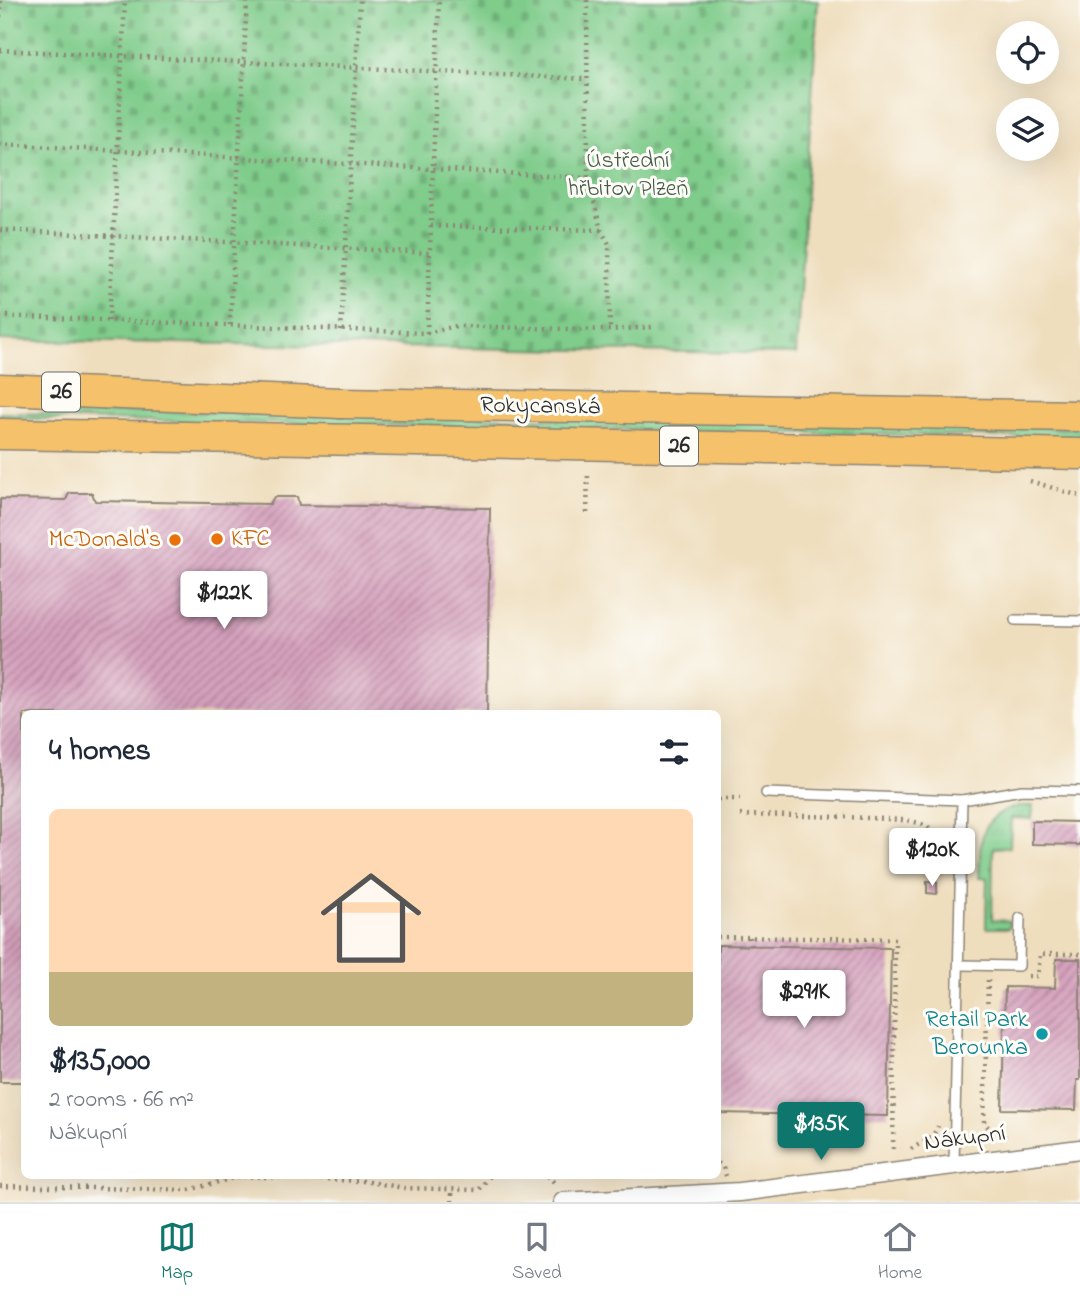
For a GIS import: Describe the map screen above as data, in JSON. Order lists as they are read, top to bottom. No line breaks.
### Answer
{"streets":{"main road":["26","Rokycanská"],"street":["Nákupní"]},"parks":["Ústřední hřbitov Plzeň"],"places":["KFC","McDonald's","Retail Park Berounka"],"page":{"price":["$122K","$120K","$291K","$135K"],"heading":"4 homes","list":[{"name":"$135,000","note":"2 rooms · 66 m² · Nákupní"}],"tabs":["Map","Saved","Home"]}}
